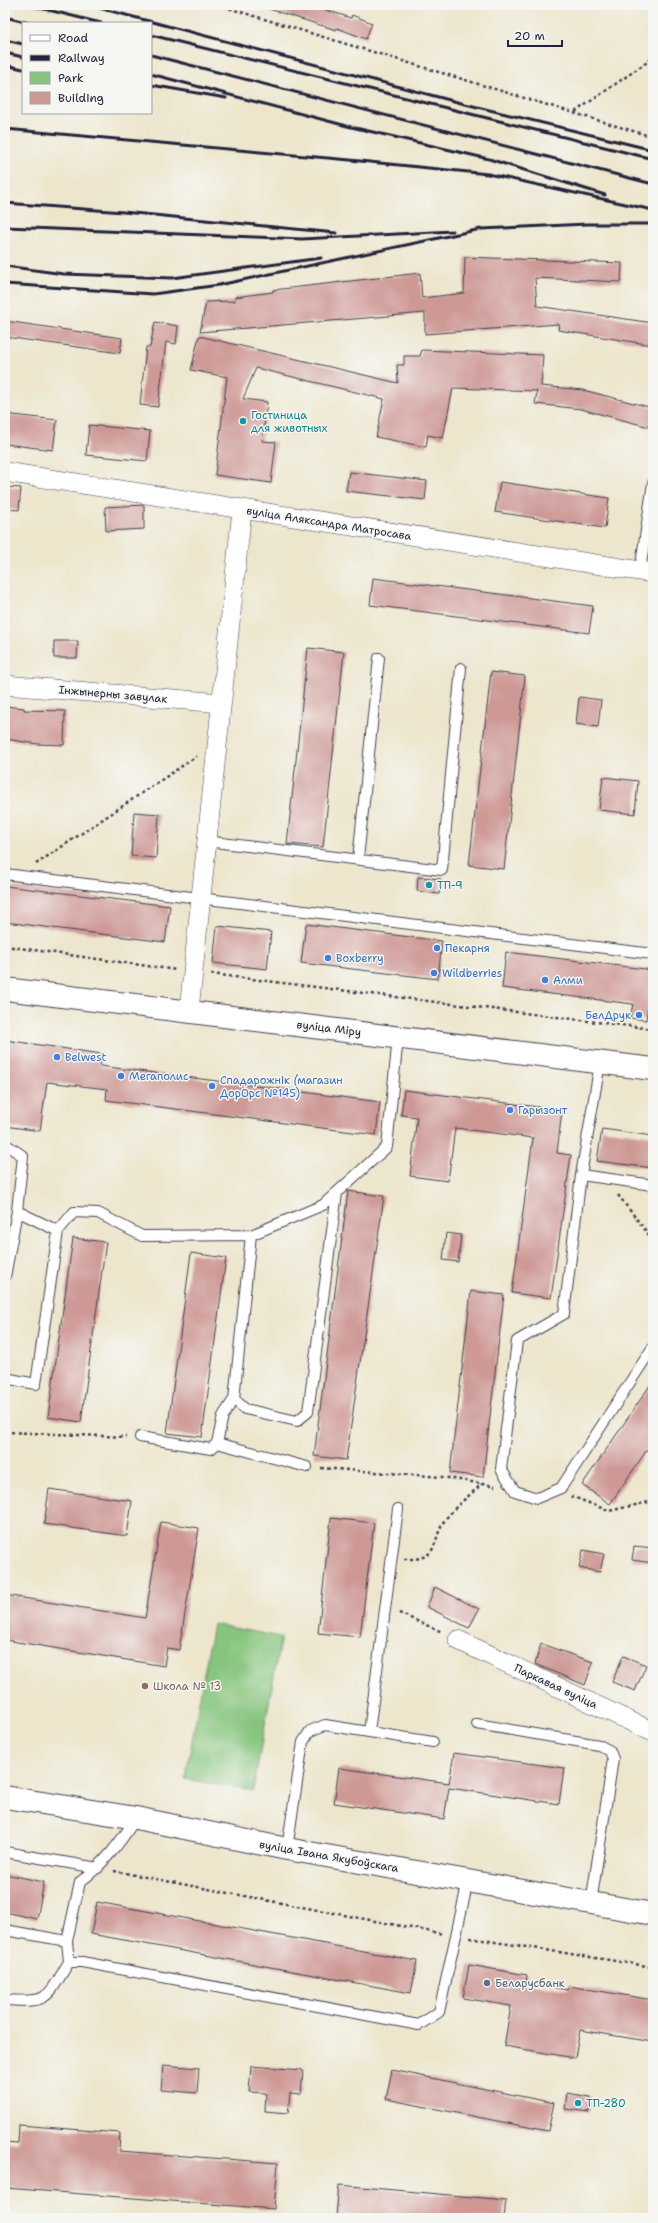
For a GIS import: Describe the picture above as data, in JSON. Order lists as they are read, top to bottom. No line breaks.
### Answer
{"streets":{"street":["вуліца Аляксандра Матросава","Інжынерны завулак","вуліца Міру","Паркавая вуліца","вуліца Івана Якубоўскага"]},"places":["Гостиница для животных","ТП-9","Пекарня","Boxberry","Wildberries","Алми","БелДрук","Belwest","Мегаполис","Спадарожнік (магазин ДорОрс №145)","Гарызонт","Школа № 13","Беларусбанк","ТП-280"],"legend":["Road","Railway","Park","Building"],"scale_bar":"20 m"}
